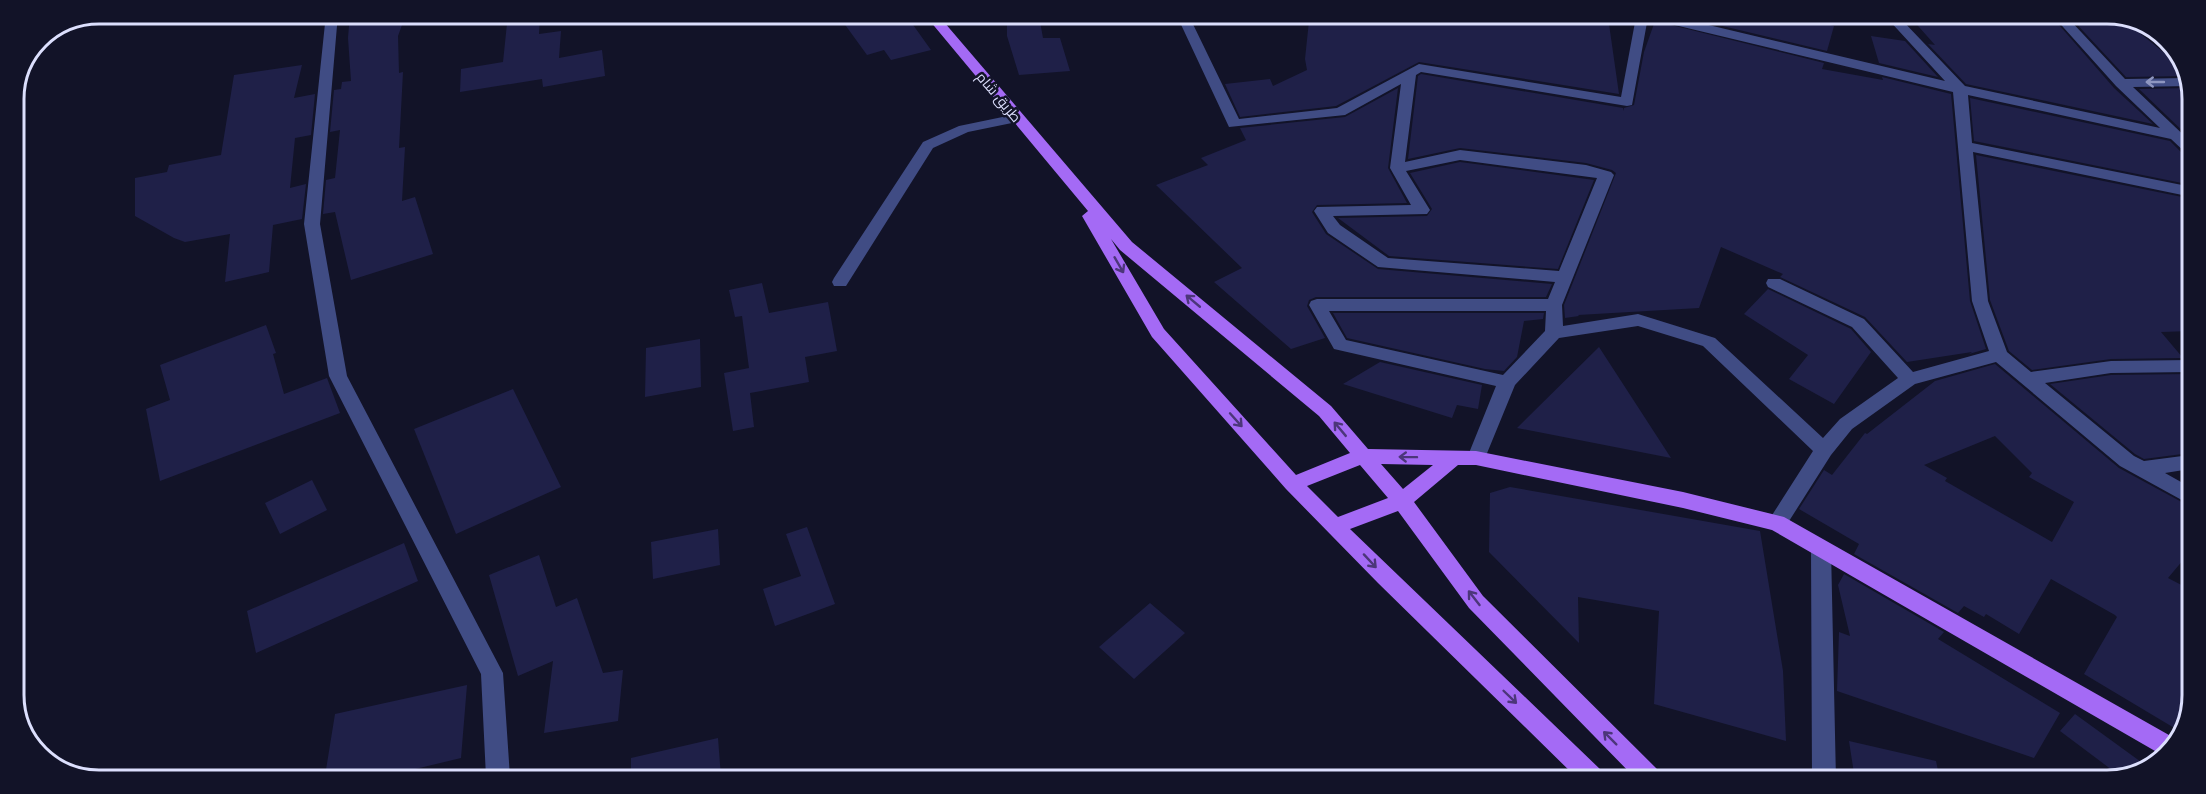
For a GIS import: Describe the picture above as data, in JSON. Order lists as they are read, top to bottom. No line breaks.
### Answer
{"streets":{"main road":["طريق شام"]}}
